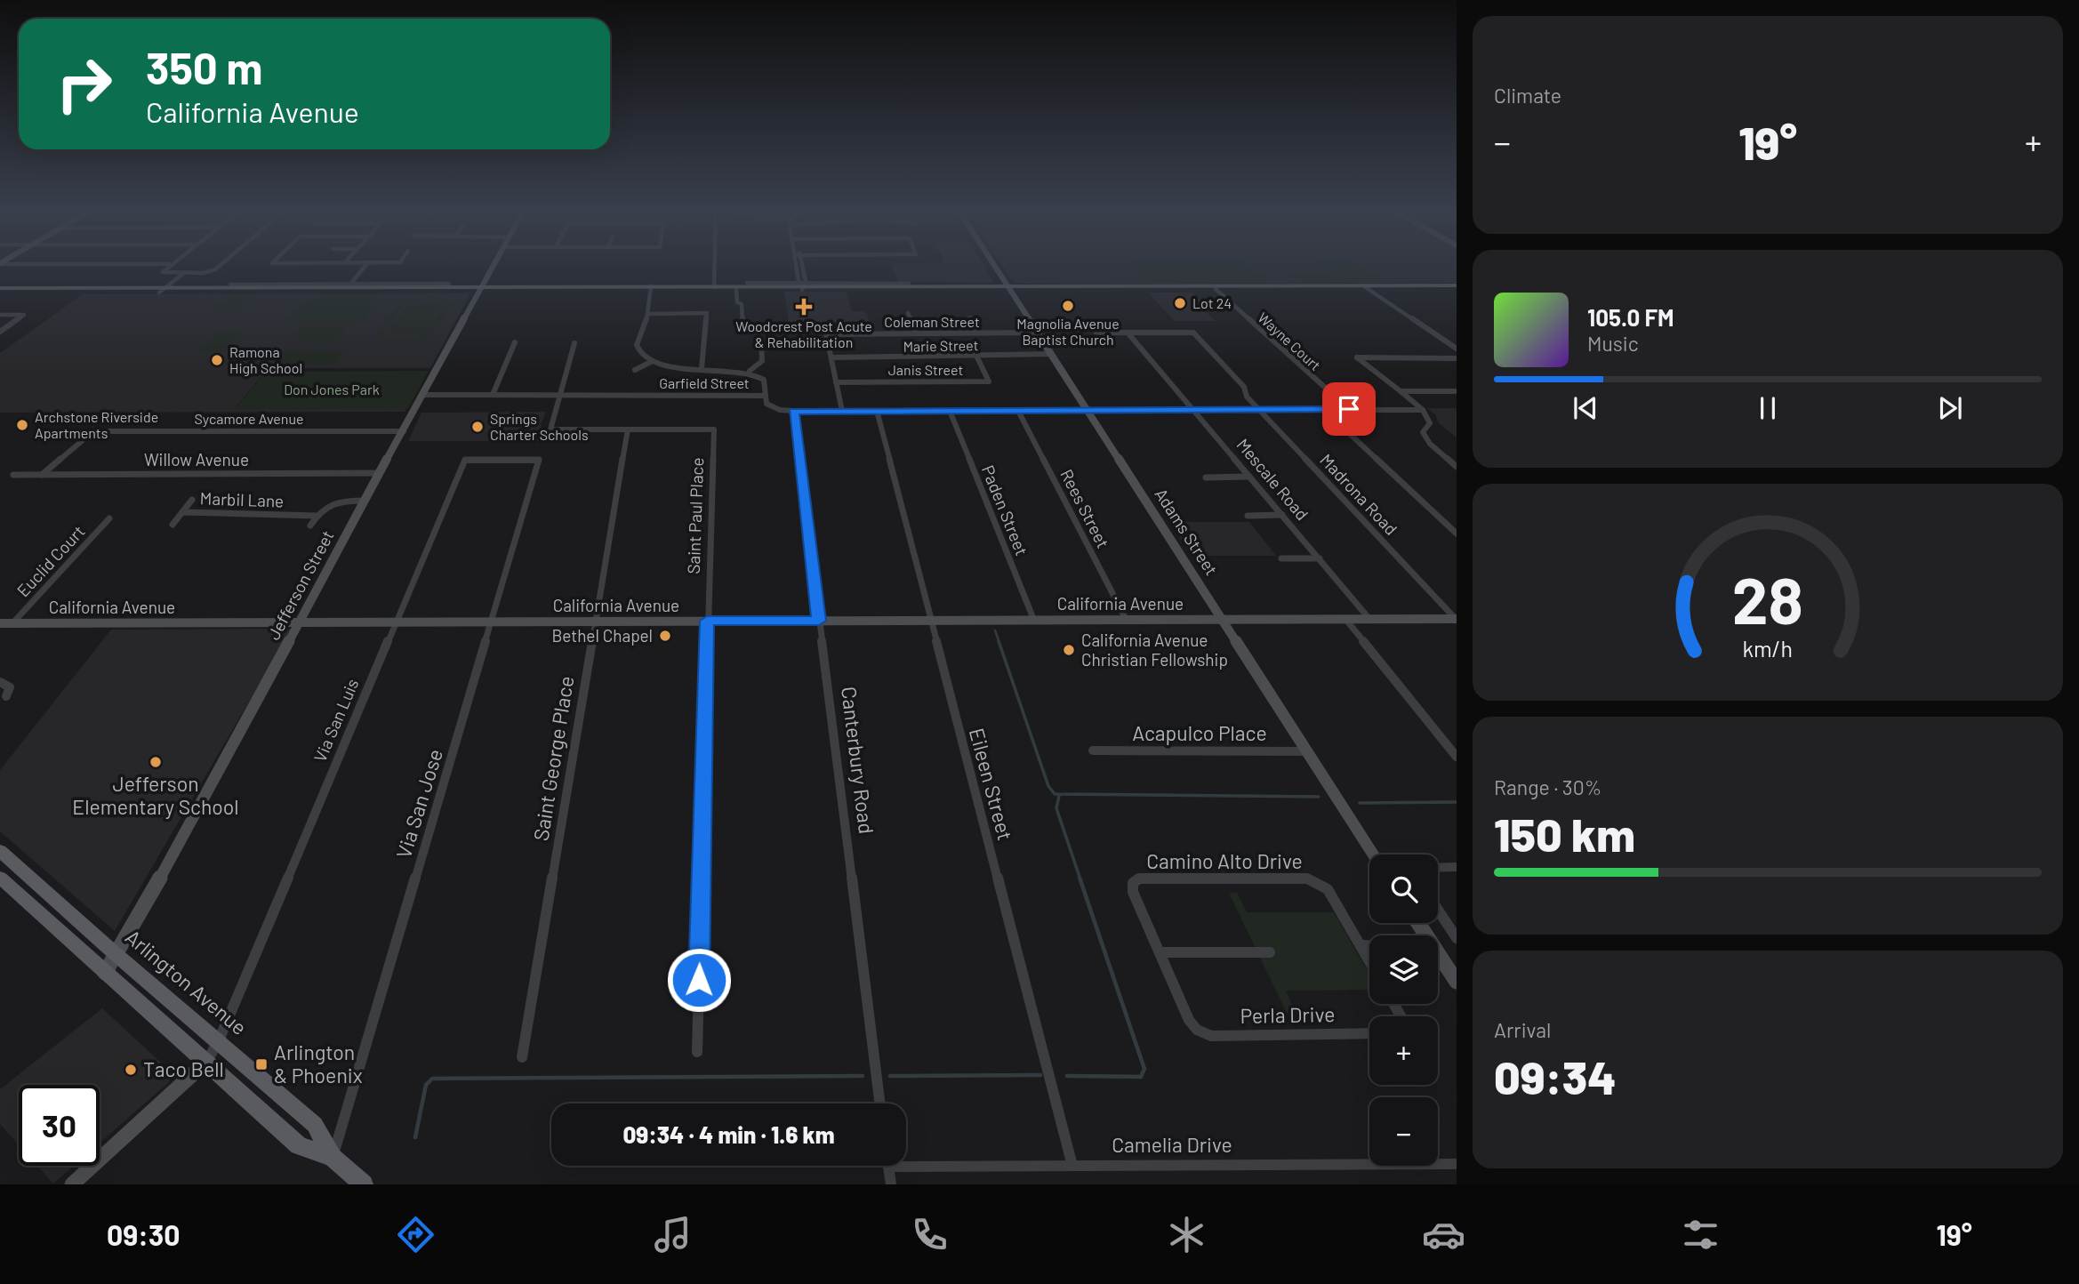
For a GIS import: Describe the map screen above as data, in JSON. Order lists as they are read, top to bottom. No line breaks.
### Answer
{"streets":{"main road":["Adams Street","Jefferson Street","California Avenue","Arlington Avenue"],"street":["Coleman Street","Wayne Court","Marie Street","Janis Street","Garfield Street","Sycamore Avenue","Willow Avenue","Mescale Road","Madrona Road","Marbil Lane","Rees Street","Paden Street","Saint Paul Place","Euclid Court","Via San Luis","Acapulco Place","Saint George Place","Canterbury Road","Eileen Street","Via San Jose","Camino Alto Drive","Perla Drive","Camelia Drive"]},"crossings":[["Coleman Street","Adams Street"],["Wayne Court","Garfield Street"],["Marie Street","Janis Street"],["Marie Street","Adams Street"],["Garfield Street","Mescale Road"],["Garfield Street","Madrona Road"],["Garfield Street","Rees Street"],["Garfield Street","Paden Street"],["Garfield Street","Adams Street"],["Garfield Street","Jefferson Street"],["Garfield Street","Canterbury Road"],["Garfield Street","Eileen Street"],["Sycamore Avenue","Willow Avenue"],["Sycamore Avenue","Jefferson Street"],["Willow Avenue","Jefferson Street"],["Mescale Road","Madrona Road"],["Mescale Road","California Avenue"],["Madrona Road","California Avenue"],["Marbil Lane","Jefferson Street"],["Rees Street","California Avenue"],["Paden Street","California Avenue"],["Saint Paul Place","California Avenue"],["Saint Paul Place","Saint George Place"],["Adams Street","California Avenue"],["Adams Street","Acapulco Place"],["Euclid Court","California Avenue"],["Jefferson Street","California Avenue"],["Jefferson Street","Arlington Avenue"],["California Avenue","Via San Luis"],["California Avenue","Saint George Place"],["California Avenue","Canterbury Road"],["California Avenue","Eileen Street"],["California Avenue","Via San Jose"],["Via San Luis","Via San Jose"],["Via San Luis","Arlington Avenue"],["Eileen Street","Camelia Drive"],["Via San Jose","Arlington Avenue"],["Camino Alto Drive","Perla Drive"]],"parks":["Don Jones Park"],"places":{"other":["Lot 24","Magnolia Avenue Baptist Church","Ramona High School","Archstone Riverside Apartments","Springs Charter Schools","Bethel Chapel","California Avenue Christian Fellowship","Jefferson Elementary School","Taco Bell"],"health":["Woodcrest Post Acute & Rehabilitation"],"transit":["Arlington & Phoenix"]},"page":{"tile":["Climate",["Range · 30%","150 km"],["Arrival","09:34"]],"turn":["350 m","California Avenue"],"heat":["−","19°","+"],"song":["105.0 FM","Music"],"map_buttons":["+","−"],"limit":"30","trip":"09:34 · 4 min · 1.6 km","tabs":["09:30","19°"],"gauge":["28","km/h"]}}
